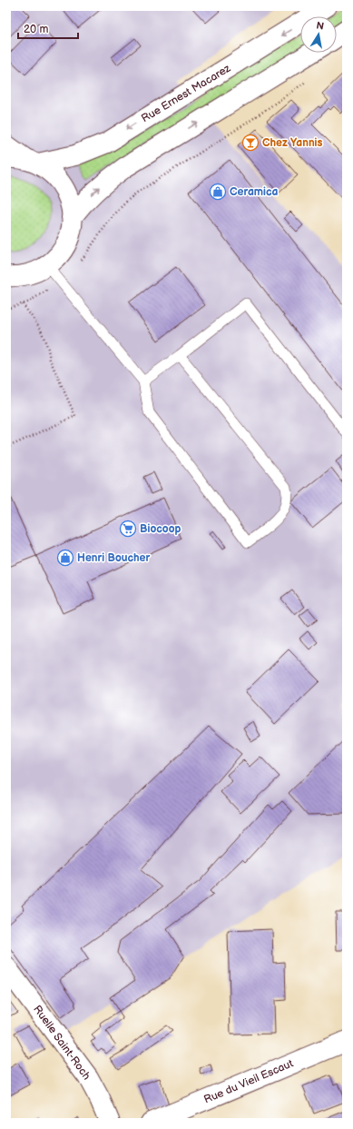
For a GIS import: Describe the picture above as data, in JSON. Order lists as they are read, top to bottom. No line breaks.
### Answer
{"streets":{"main road":["Rue Ernest Macarez","Ruelle Saint-Roch","Rue du Vieil Escaut"]},"places":{"bar":["Chez Yannis"],"shop":["Ceramica","Henri Boucher"],"supermarket":["Biocoop"]},"scale_bar":"20 m","north":"top"}
